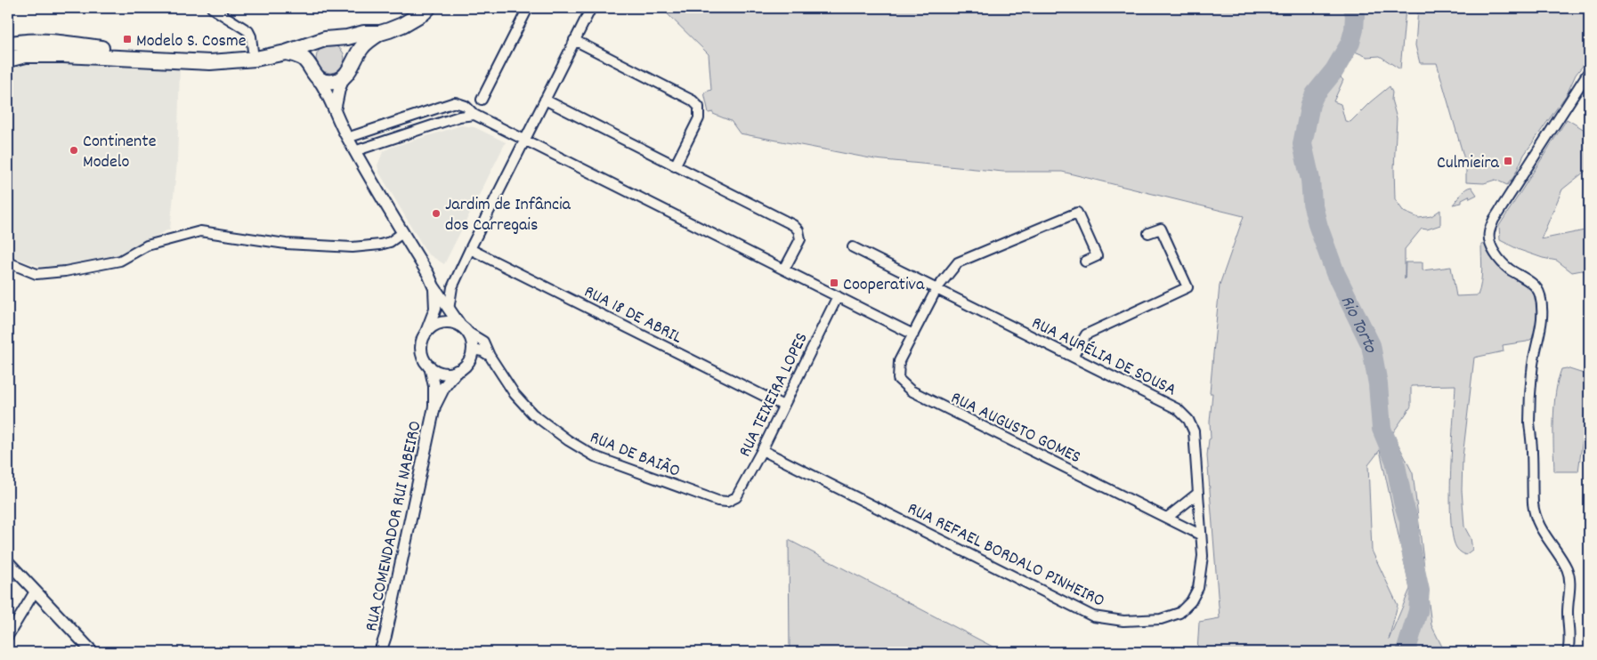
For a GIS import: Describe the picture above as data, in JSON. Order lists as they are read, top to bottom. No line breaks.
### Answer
{"streets":{"street":["RUA 18 DE ABRIL","RUA AURÉLIA DE SOUSA","RUA TEIXEIRA LOPES","RUA AUGUSTO GOMES","RUA DE BAIÃO","RUA COMENDADOR RUI NABEIRO","RUA REFAEL BORDALO PINHEIRO"]},"crossings":[["RUA 18 DE ABRIL","RUA TEIXEIRA LOPES"],["RUA AURÉLIA DE SOUSA","RUA AUGUSTO GOMES"],["RUA AURÉLIA DE SOUSA","RUA REFAEL BORDALO PINHEIRO"],["RUA TEIXEIRA LOPES","RUA DE BAIÃO"],["RUA TEIXEIRA LOPES","RUA REFAEL BORDALO PINHEIRO"],["RUA AUGUSTO GOMES","RUA REFAEL BORDALO PINHEIRO"],["RUA DE BAIÃO","RUA COMENDADOR RUI NABEIRO"]],"water":["Rio Torto"],"places":{"transit":["Modelo S. Cosme","Culmieira","Cooperativa"],"other":["Continente Modelo","Jardim de Infância dos Carregais"]}}
